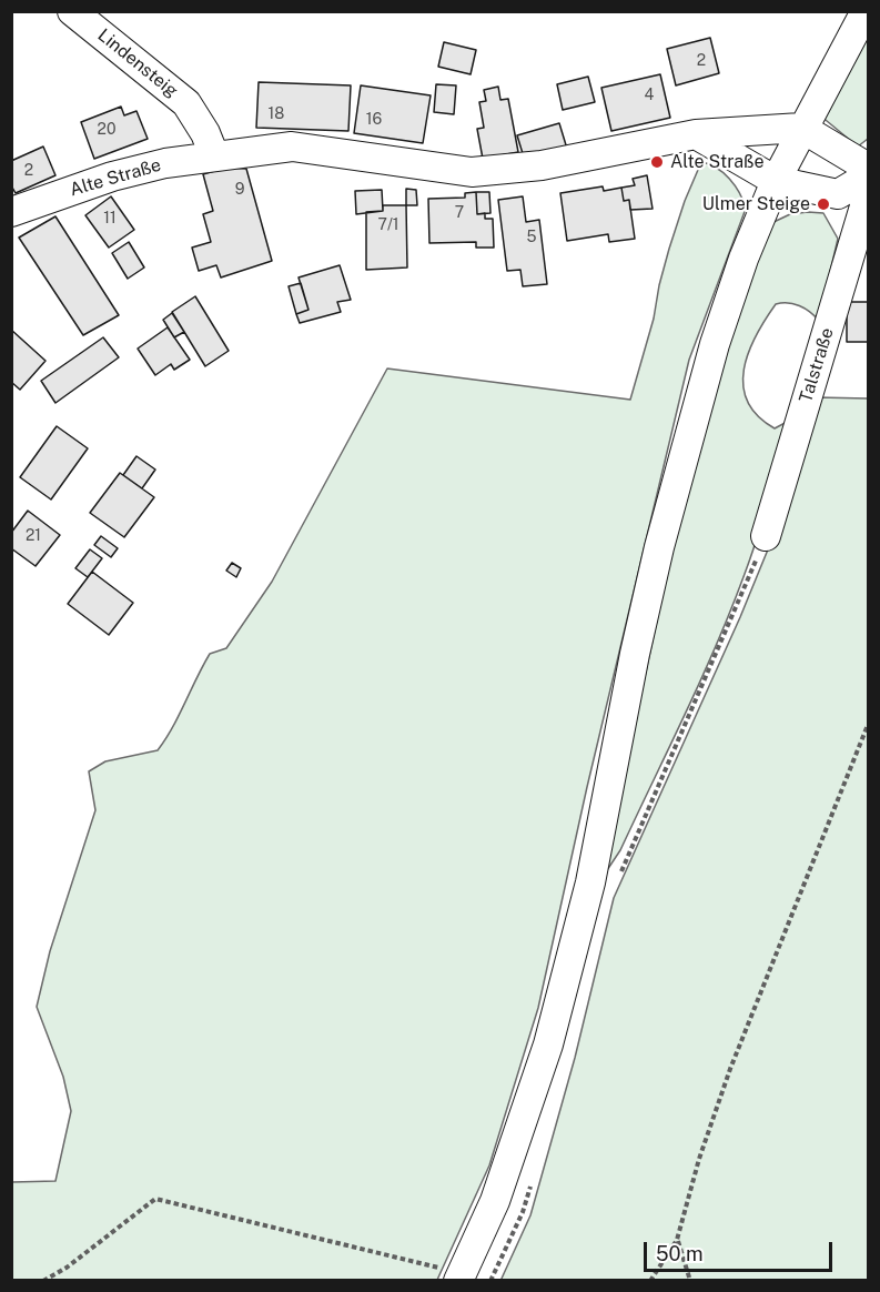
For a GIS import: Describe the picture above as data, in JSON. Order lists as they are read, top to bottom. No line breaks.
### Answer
{"streets":{"street":["Lindensteig","Alte Straße","Talstraße"]},"crossings":[["Lindensteig","Alte Straße"]],"places":["Alte Straße","Ulmer Steige"],"house_numbers":["2","4","18","16","20","2","9","7","11","7/1","5","21"],"scale_bar":"50 m"}
